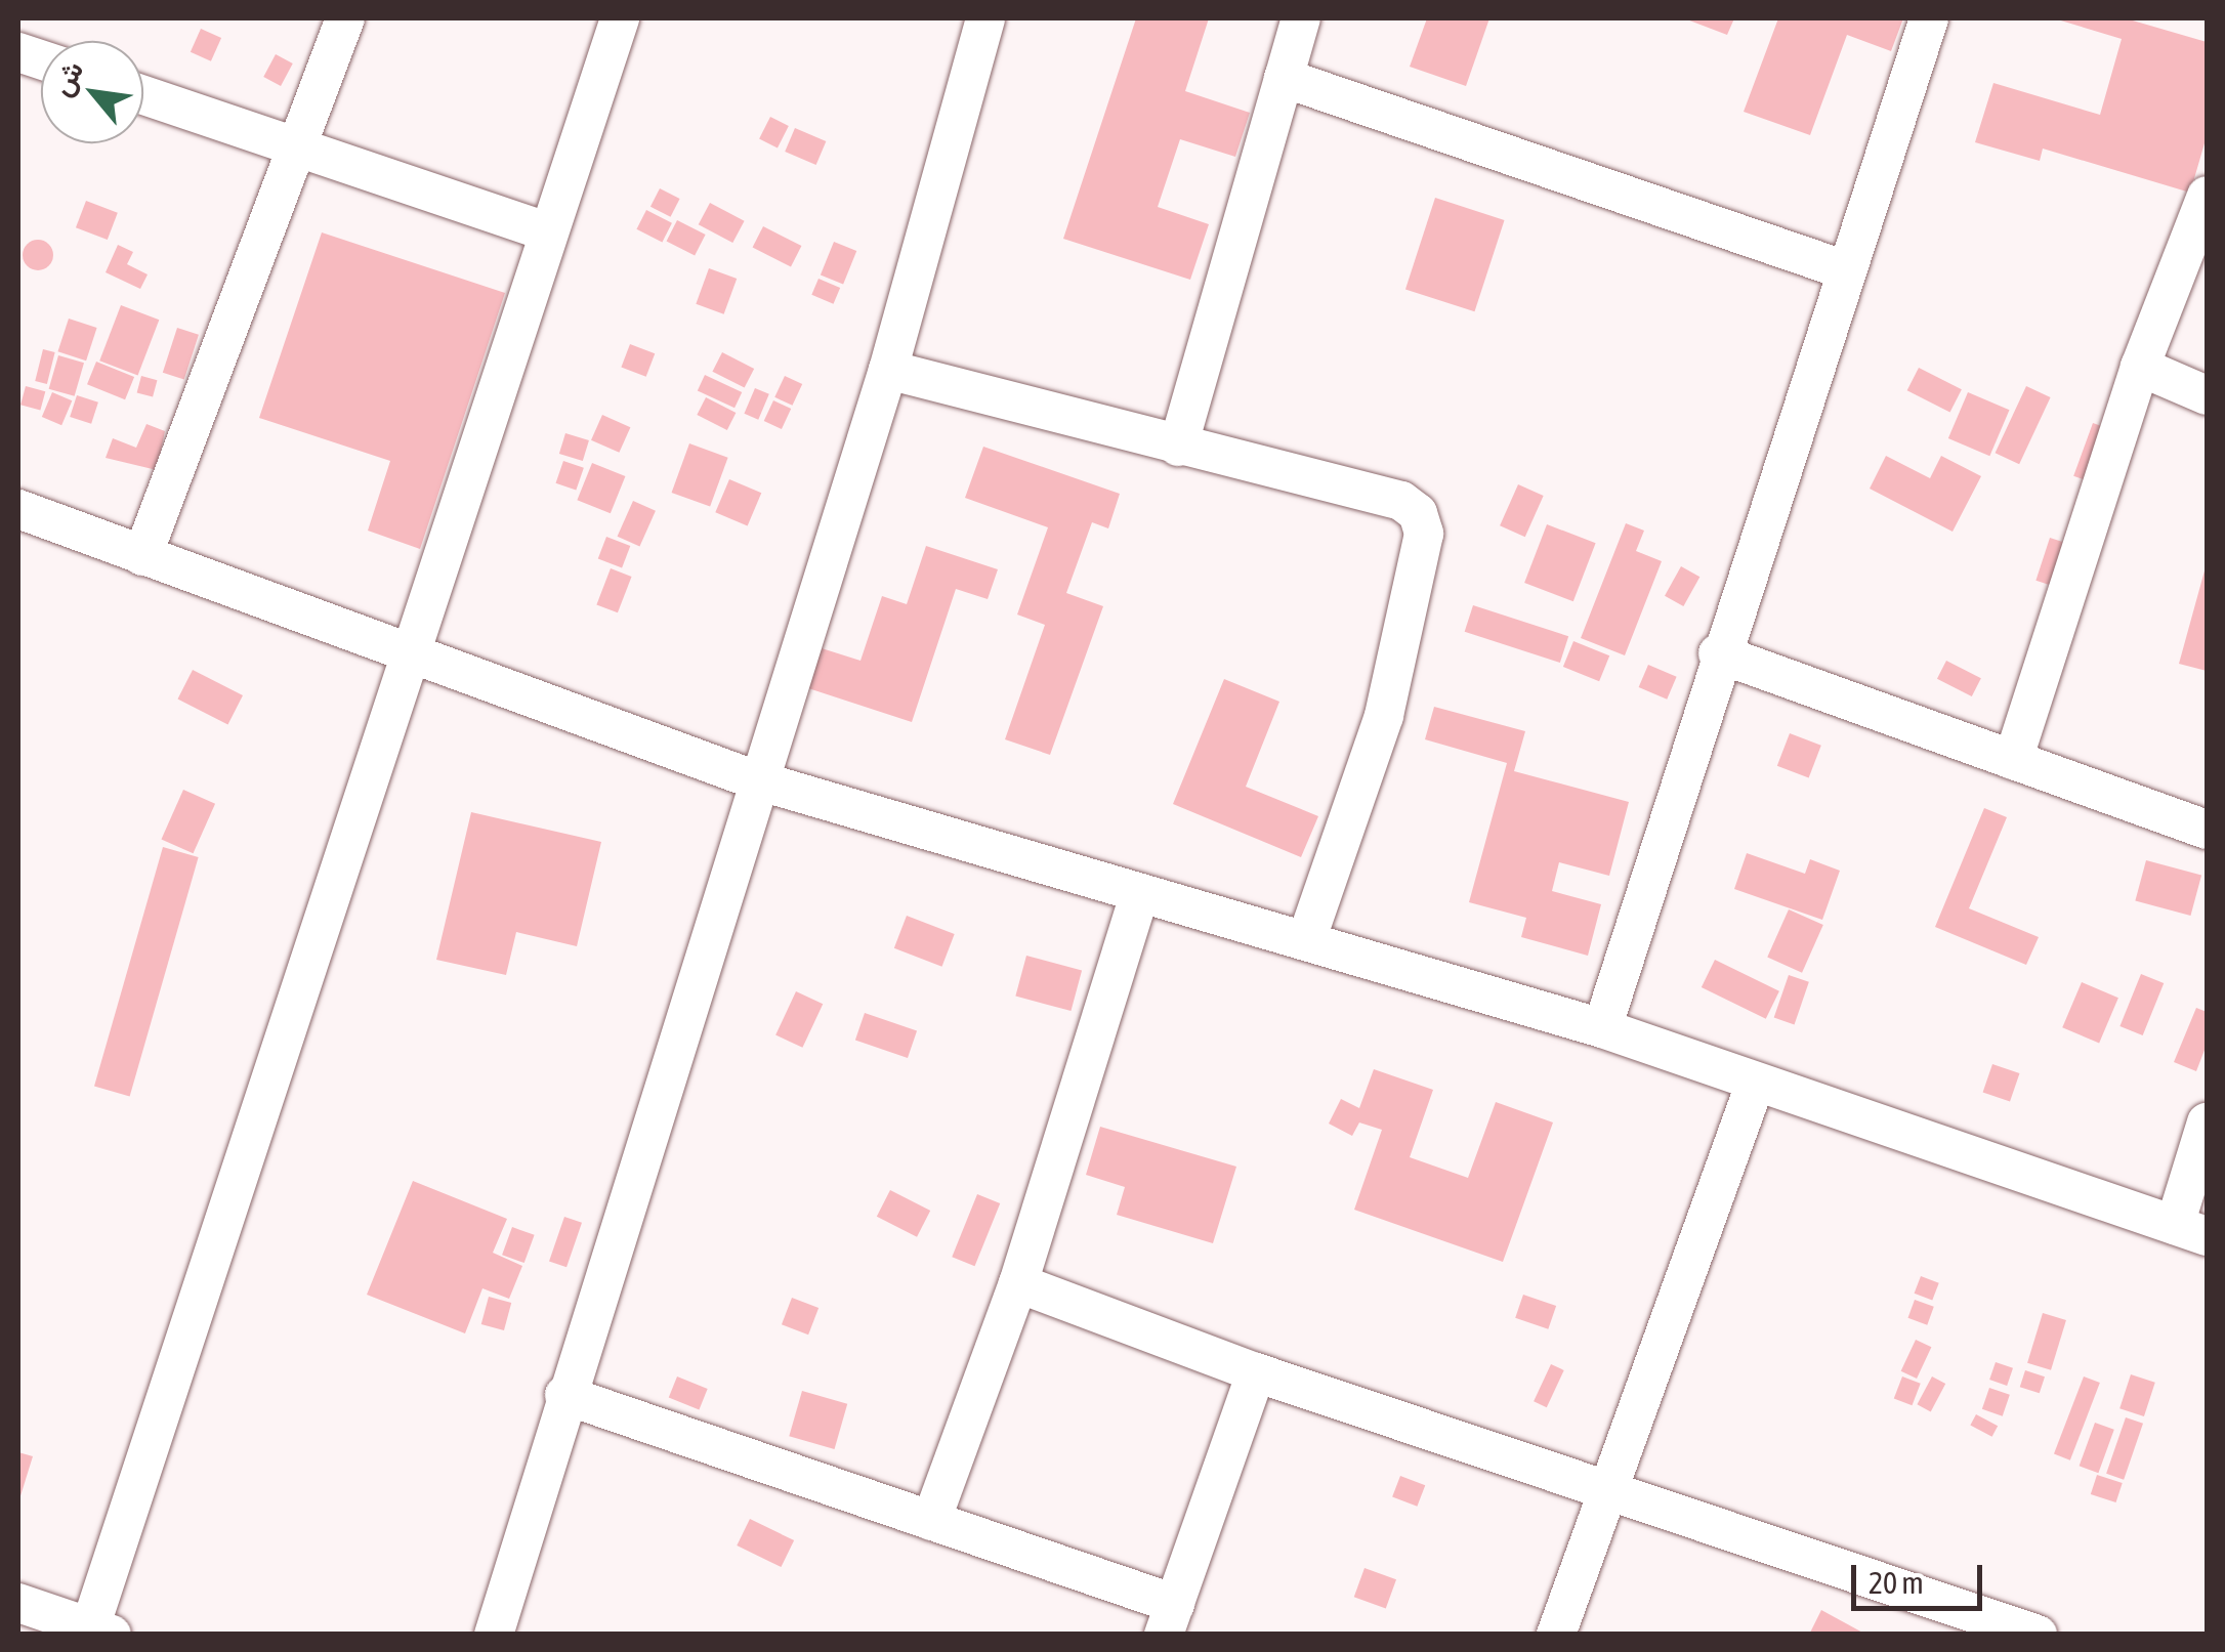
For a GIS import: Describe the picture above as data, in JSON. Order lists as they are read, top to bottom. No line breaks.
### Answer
{"scale_bar":"20 m","north":"top left"}
